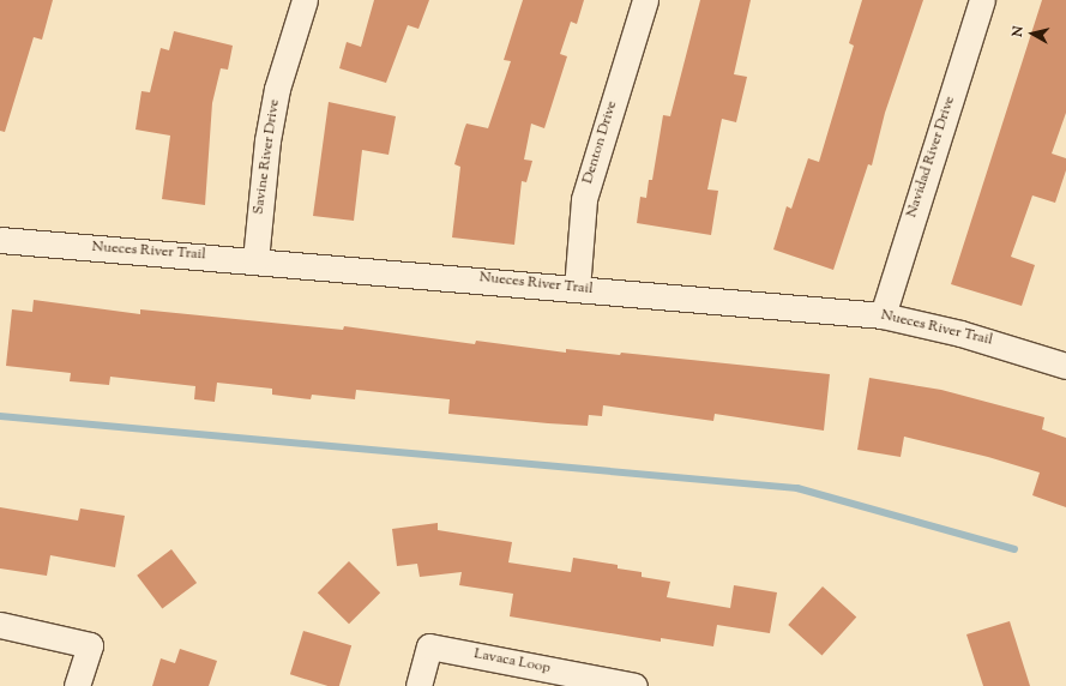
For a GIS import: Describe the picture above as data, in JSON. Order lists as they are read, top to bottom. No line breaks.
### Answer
{"streets":{"street":["Denton Drive","Savine River Drive","Navidad River Drive","Nueces River Trail","Lavaca Loop"]},"crossings":[["Denton Drive","Nueces River Trail"],["Savine River Drive","Nueces River Trail"],["Navidad River Drive","Nueces River Trail"]],"north":"left"}
